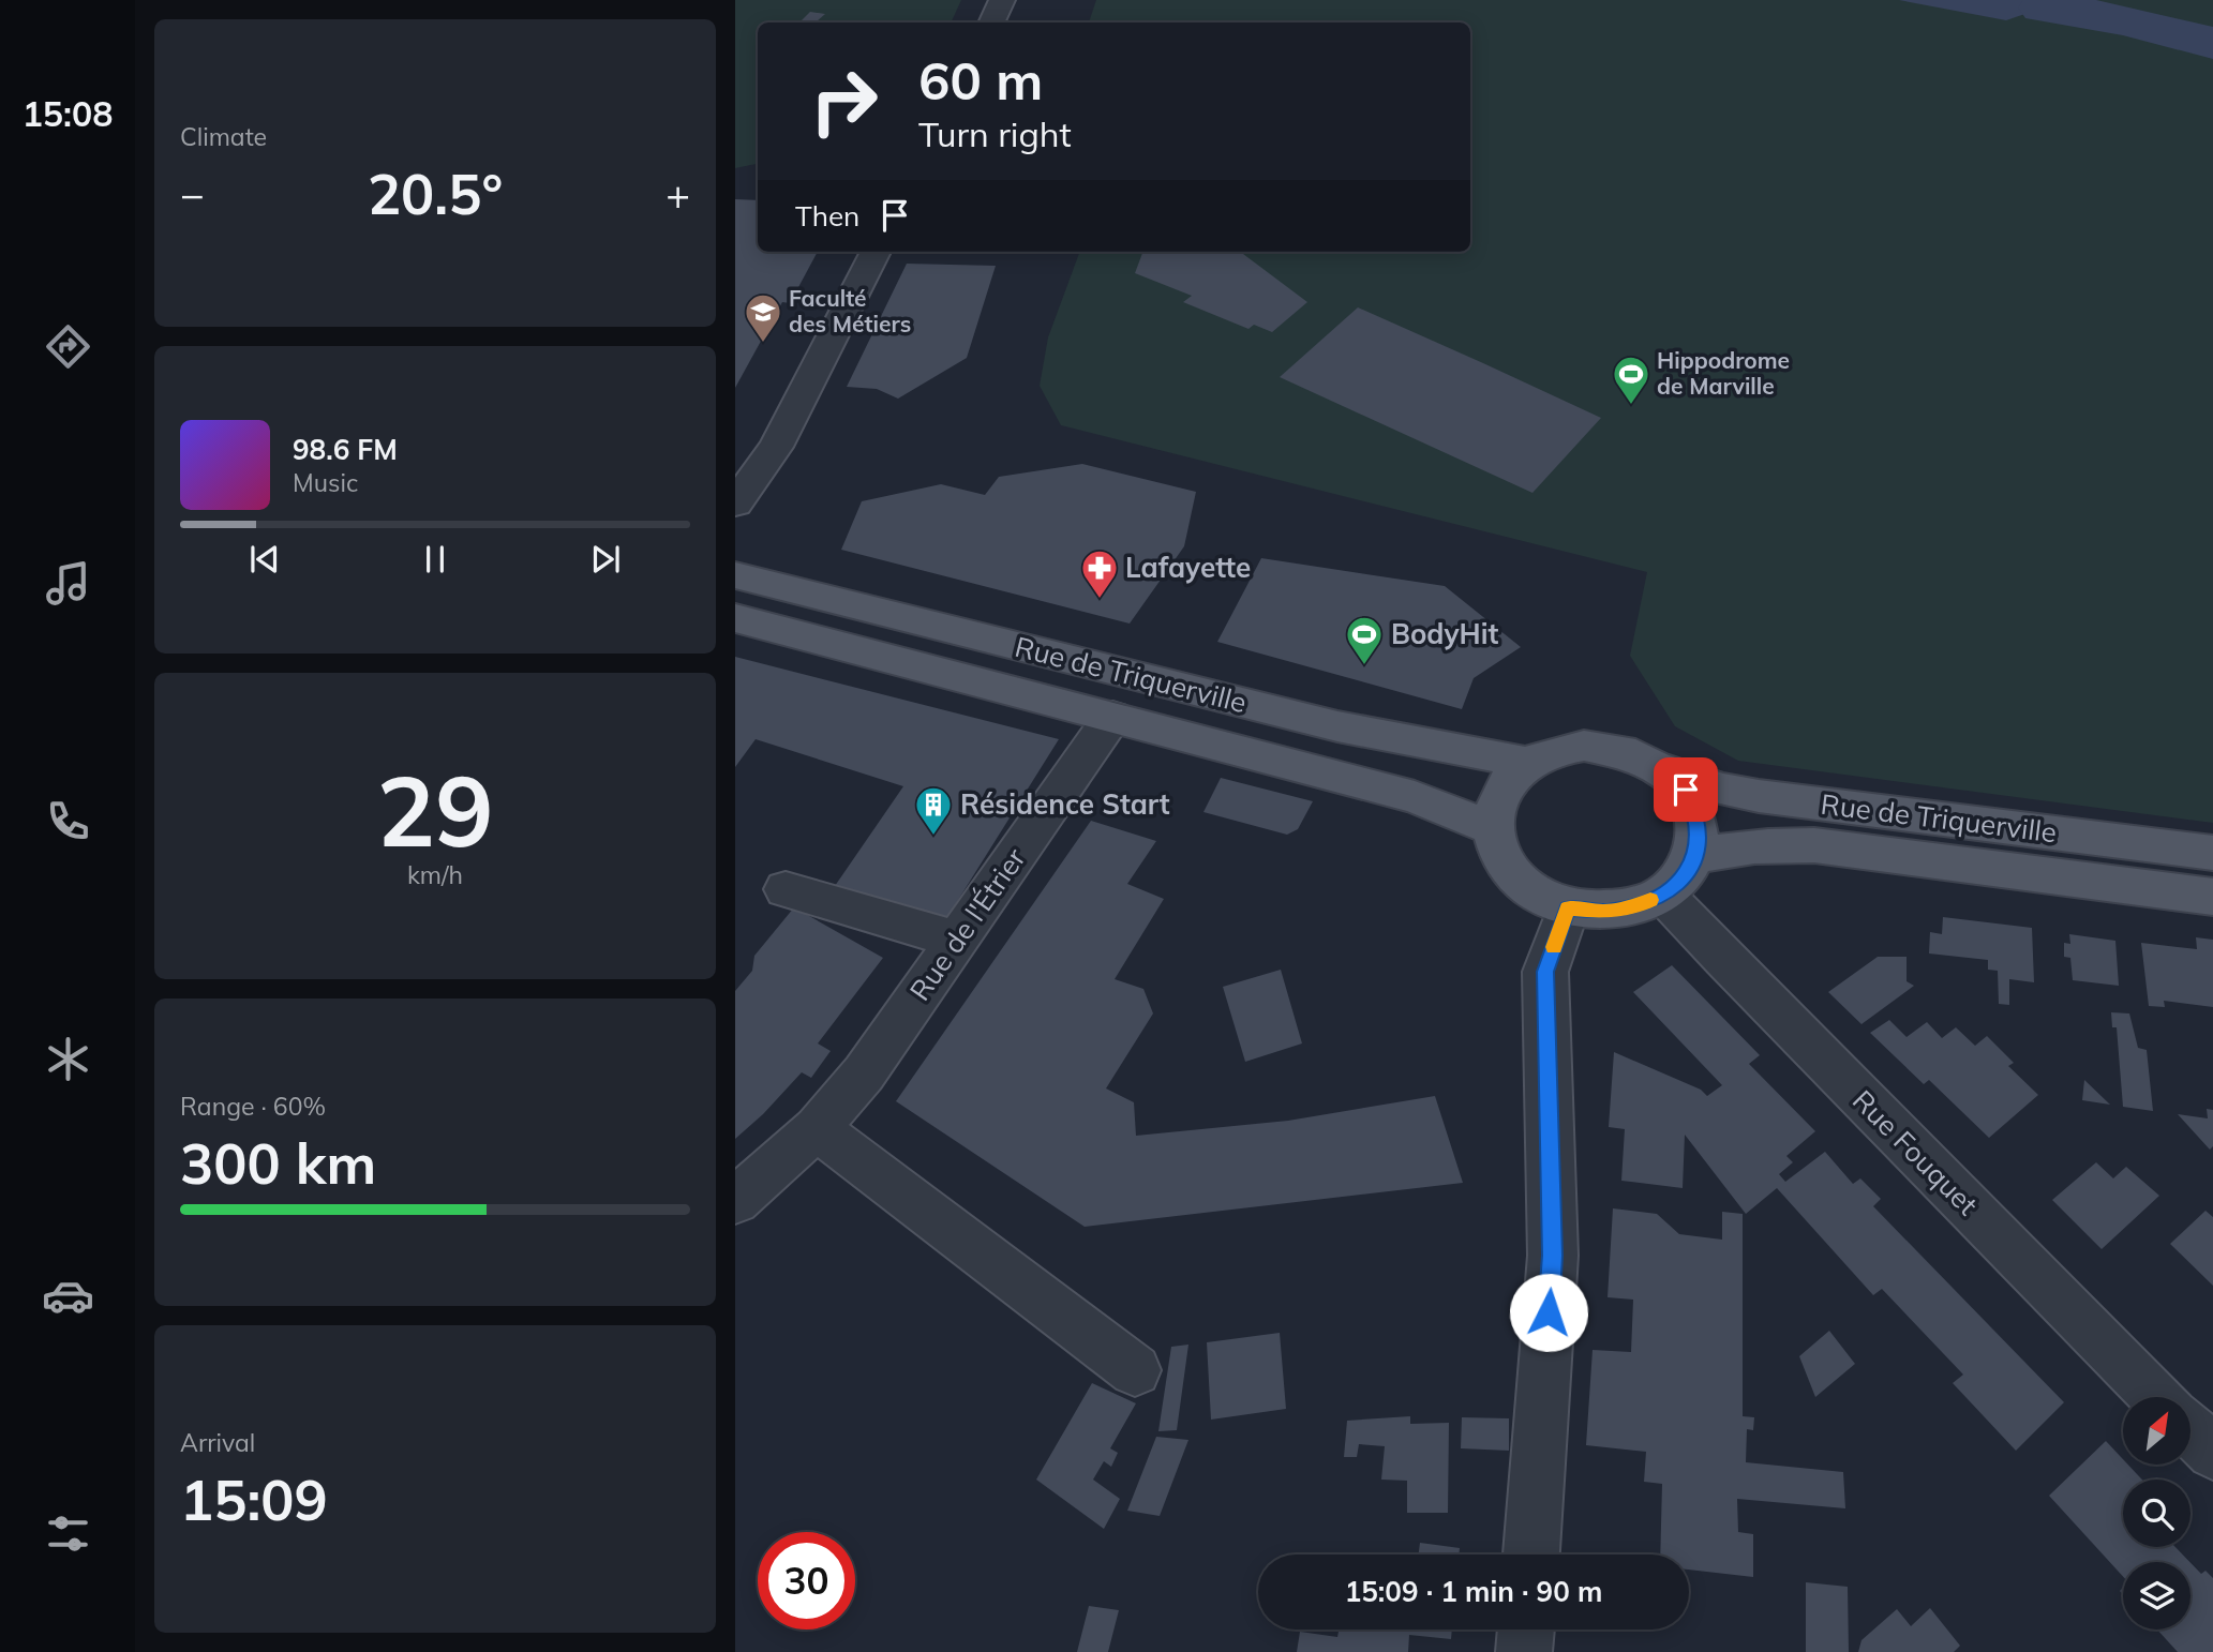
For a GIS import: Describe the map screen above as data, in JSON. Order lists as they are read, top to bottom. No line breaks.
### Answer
{"streets":{"main road":["Rue de Triquerville"],"street":["Rue de l'Étrier","Rue Fouquet"]},"crossings":[["Rue de Triquerville","Rue de l'Étrier"],["Rue de Triquerville","Rue Fouquet"]],"places":{"school or university":["Faculté des Métiers"],"sports":["Hippodrome de Marville","BodyHit"],"pharmacy":["Lafayette"],"building":["Résidence Start"]},"north":"top right","page":{"tabs":"15:08","tile":["Climate",["29","km/h"],["Range · 60%","300 km"],["Arrival","15:09"]],"turn":["60 m","Turn right"],"heat":["−","20.5°","+"],"then":"Then","song":["98.6 FM","Music"],"limit":"30","trip":"15:09 · 1 min · 90 m"}}
